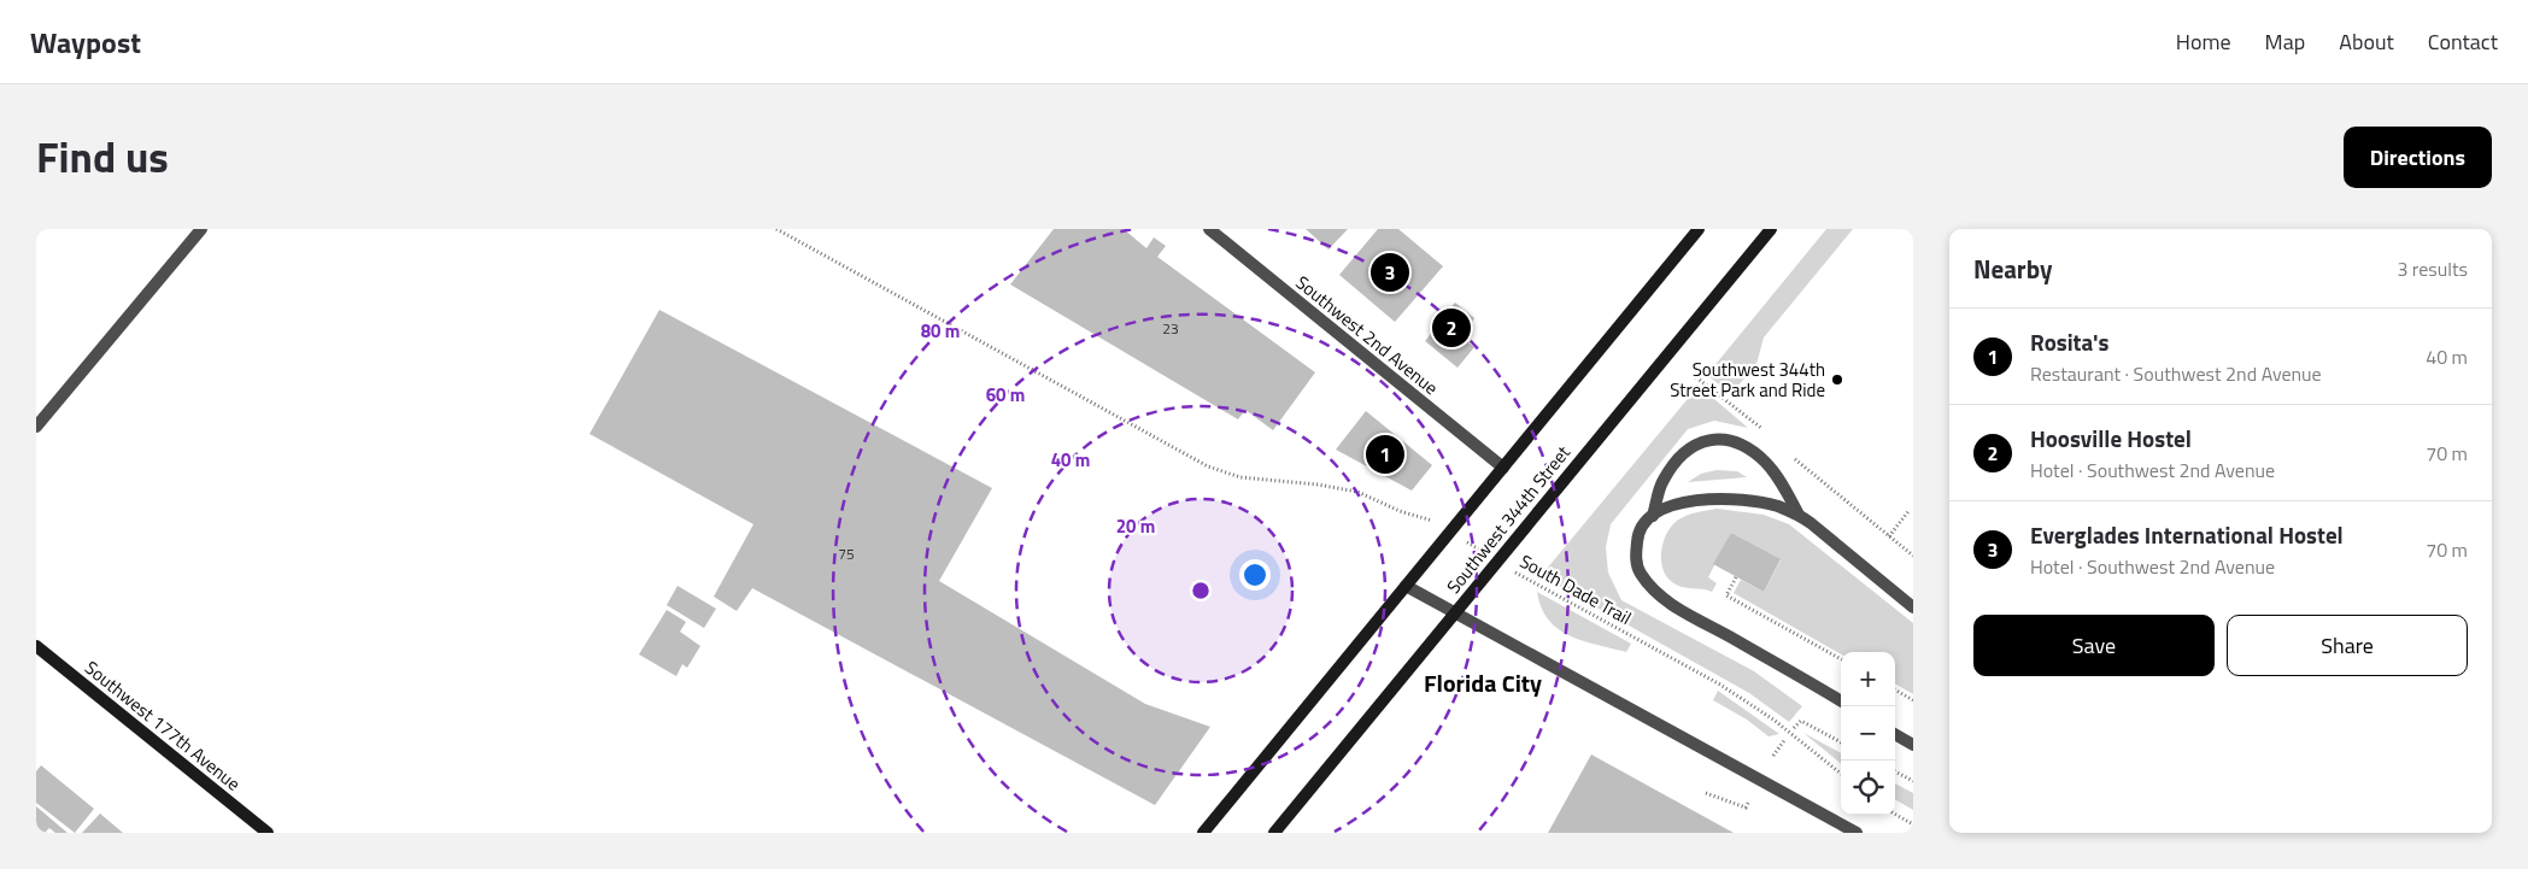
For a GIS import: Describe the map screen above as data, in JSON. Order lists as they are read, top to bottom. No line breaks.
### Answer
{"streets":{"main road":["Southwest 344th Street","Southwest 177th Avenue"],"street":["Southwest 2nd Avenue"],"path":["South Dade Trail"]},"crossings":[["Southwest 2nd Avenue","Southwest 344th Street"],["Southwest 344th Street","South Dade Trail"]],"districts":["Florida City"],"places":["Southwest 344th Street Park and Ride"],"house_numbers":["23","75"],"page":{"header":"Waypost","nav":["Home","Map","About","Contact"],"title":"Find us","buttons":["Directions",["Save","Share"]],"heading":["Nearby","3 results"],"pins":["3","2","1"],"list":[{"mark":"1","name":"Rosita's","note":"Restaurant · Southwest 2nd Avenue","value":"40 m"},{"mark":"2","name":"Hoosville Hostel","note":"Hotel · Southwest 2nd Avenue","value":"70 m"},{"mark":"3","name":"Everglades International Hostel","note":"Hotel · Southwest 2nd Avenue","value":"70 m"}],"map_buttons":["+","−"]},"rings":["80 m","60 m","40 m","20 m"]}
